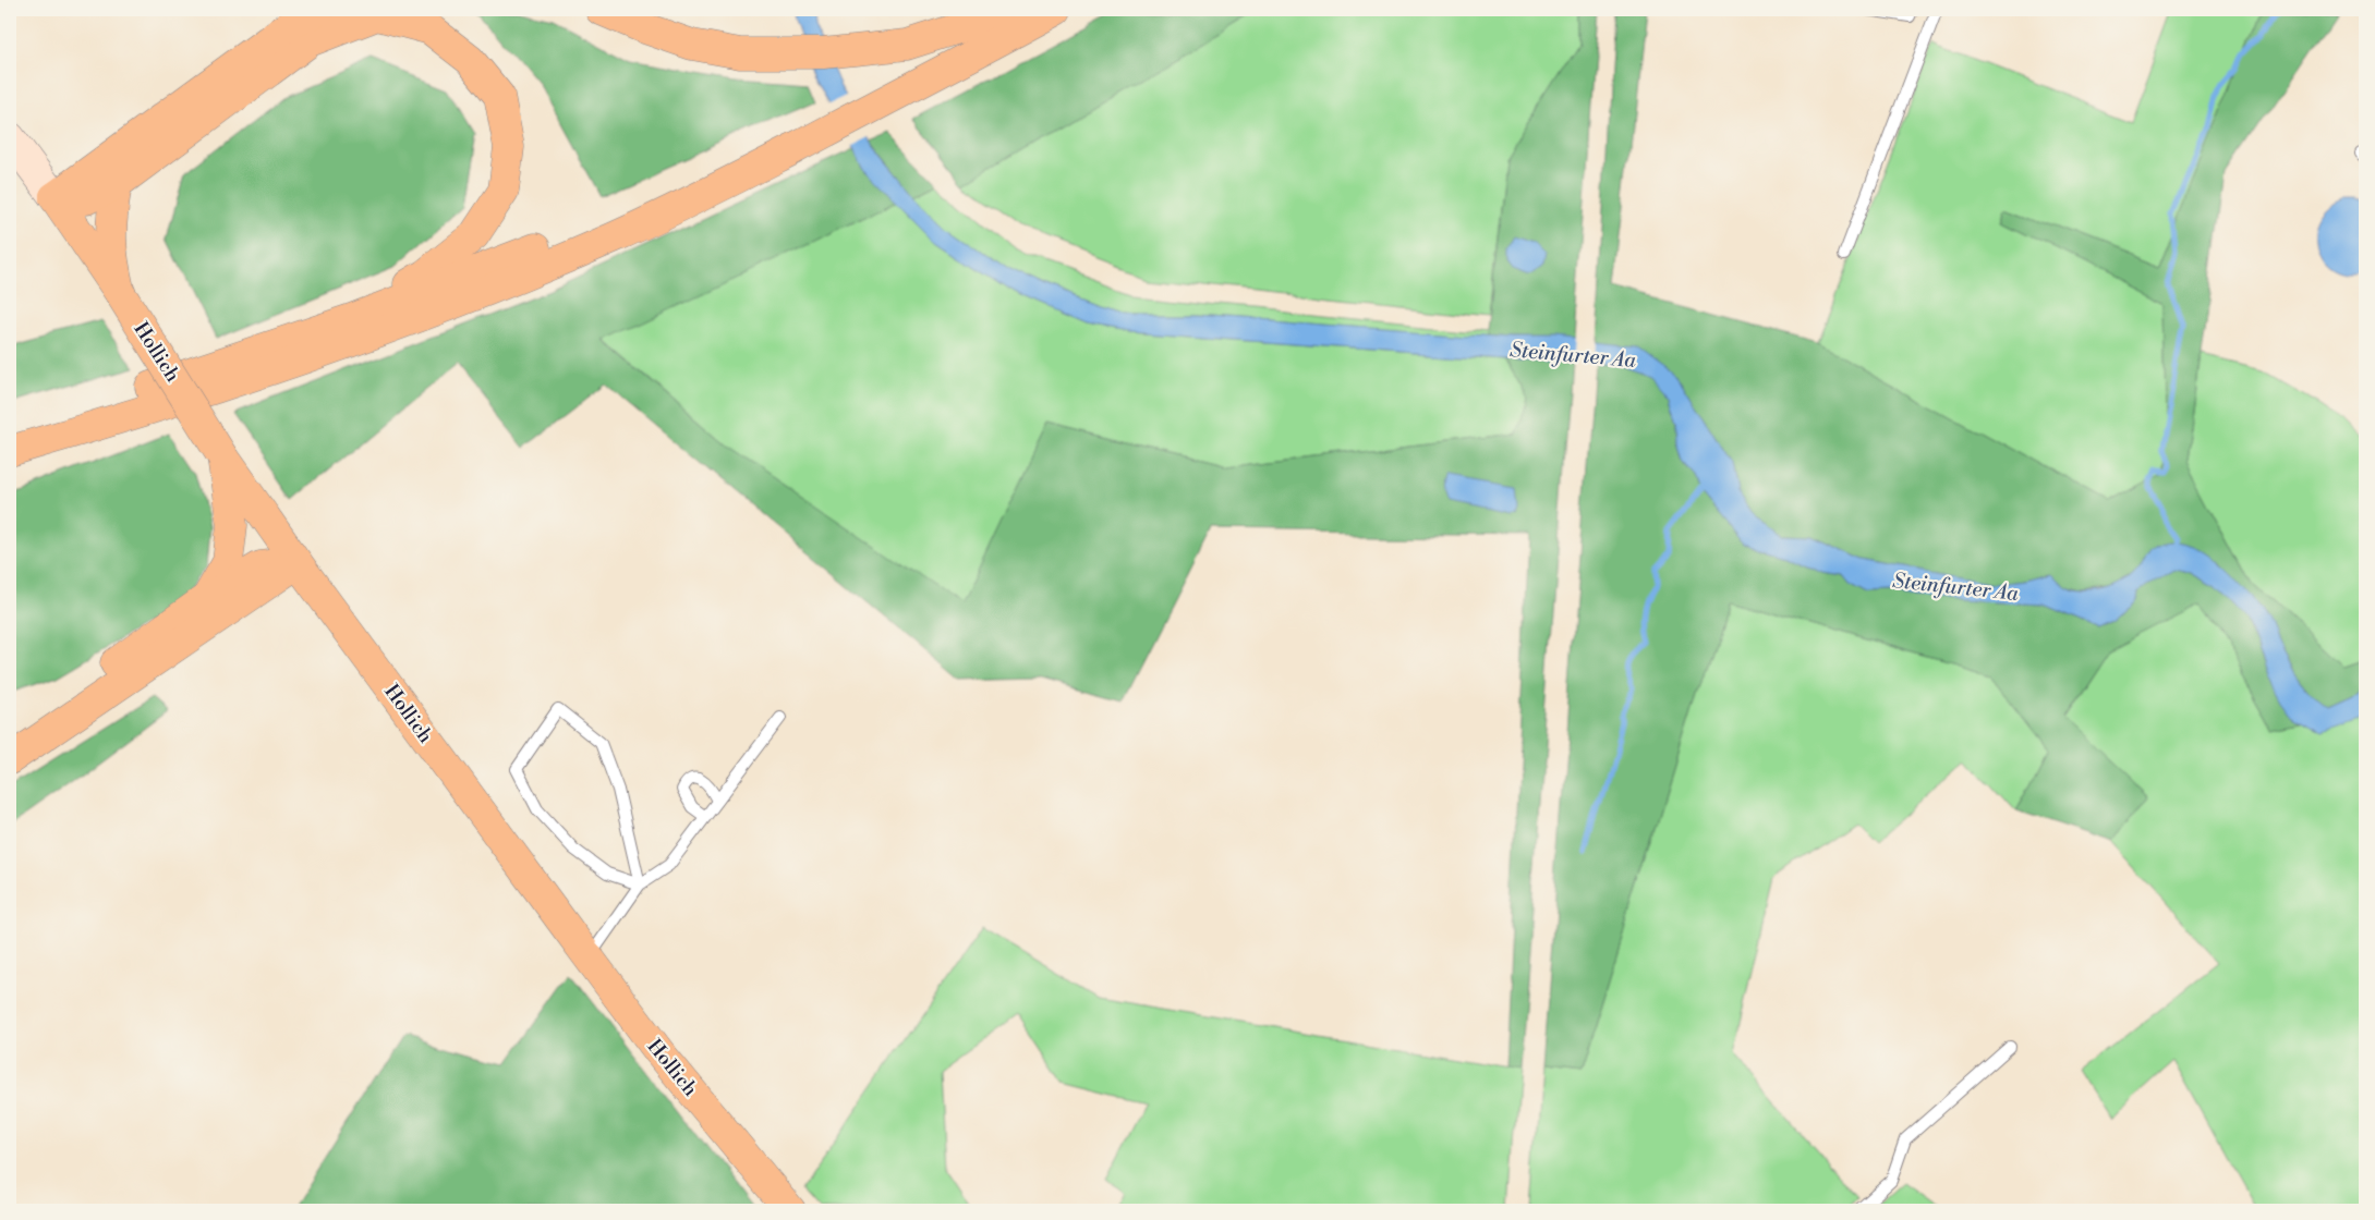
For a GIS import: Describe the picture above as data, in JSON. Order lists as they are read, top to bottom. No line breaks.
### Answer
{"streets":{"main road":["Hollich"]},"water":["Steinfurter Aa"]}
